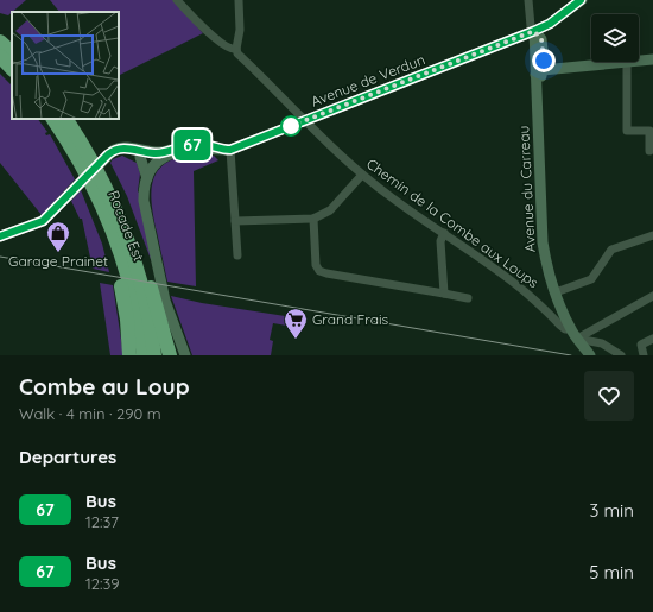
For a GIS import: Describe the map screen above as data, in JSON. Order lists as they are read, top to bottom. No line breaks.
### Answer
{"streets":{"highway":["Rocade Est"],"main road":["Avenue de Verdun","Avenue du Carreau"],"street":["Chemin de la Combe aux Loups"]},"crossings":[["Avenue de Verdun","Avenue du Carreau"],["Avenue de Verdun","Chemin de la Combe aux Loups"],["Avenue du Carreau","Chemin de la Combe aux Loups"]],"places":{"shop":["Garage Prainet"],"supermarket":["Grand Frais"]},"lines":["bus line 67"],"page":{"on_map":"67","heading":[["Combe au Loup","Walk · 4 min · 290 m"],"Departures"],"list":[{"mark":"67","name":"Bus","note":"12:37","value":"3 min"},{"mark":"67","name":"Bus","note":"12:39","value":"5 min"}]}}
